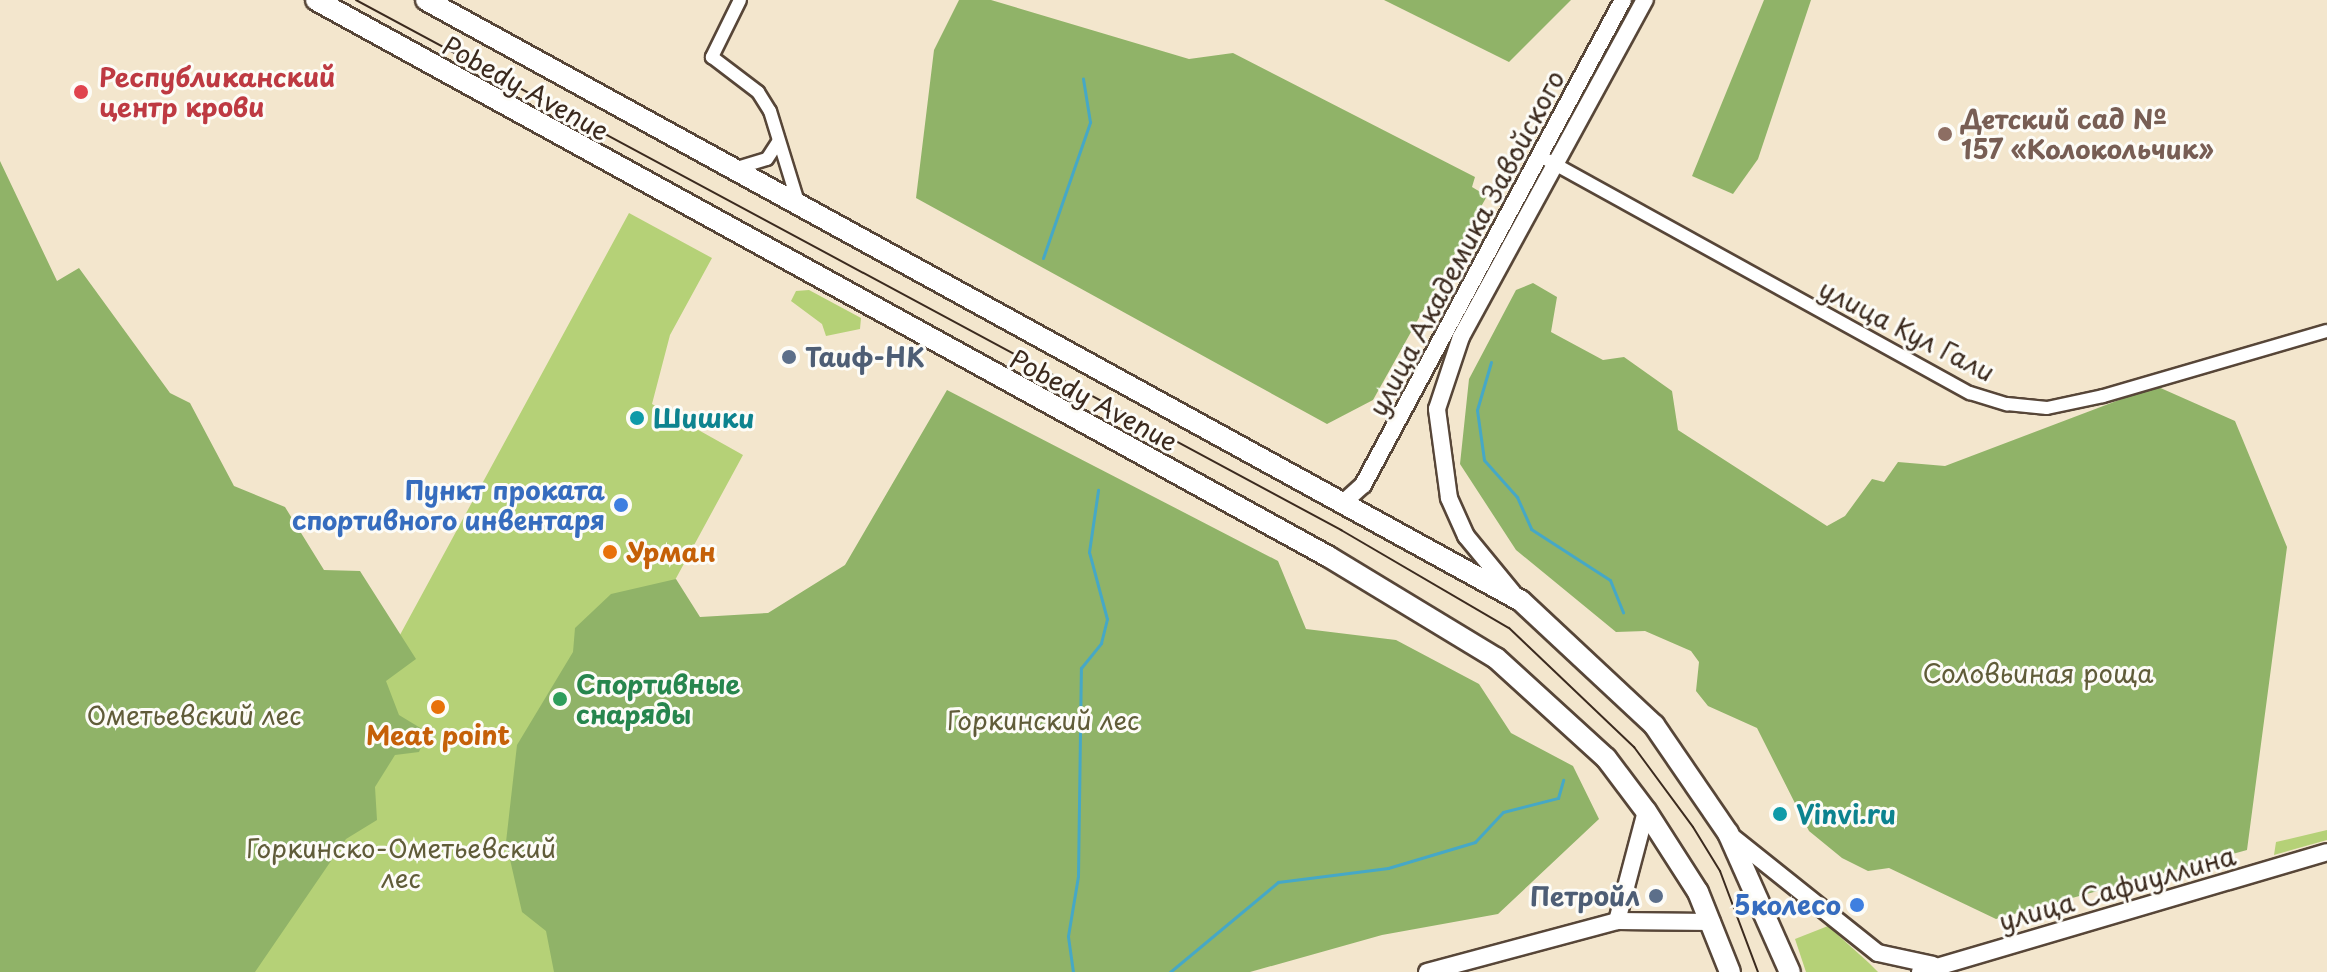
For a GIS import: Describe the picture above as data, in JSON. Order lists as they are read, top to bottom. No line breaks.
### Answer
{"streets":{"main road":["Pobedy Avenue"],"street":["улица Академика Завойского","улица Кул Гали","улица Сафиуллина"]},"crossings":[["Pobedy Avenue","улица Академика Завойского"],["улица Академика Завойского","улица Кул Гали"]],"parks":["Соловьиная роща","Ометьевский лес","Горкинский лес","Горкинско-Ометьевский лес"],"places":["Республиканский центр крови","Детский сад № 157 «Колокольчик»","Таиф-НК","Шишки","Пункт проката спортивного инвентаря","Урман","Спортивные снаряды","Meat point","Vinvi.ru","Петройл","5колесо"]}
